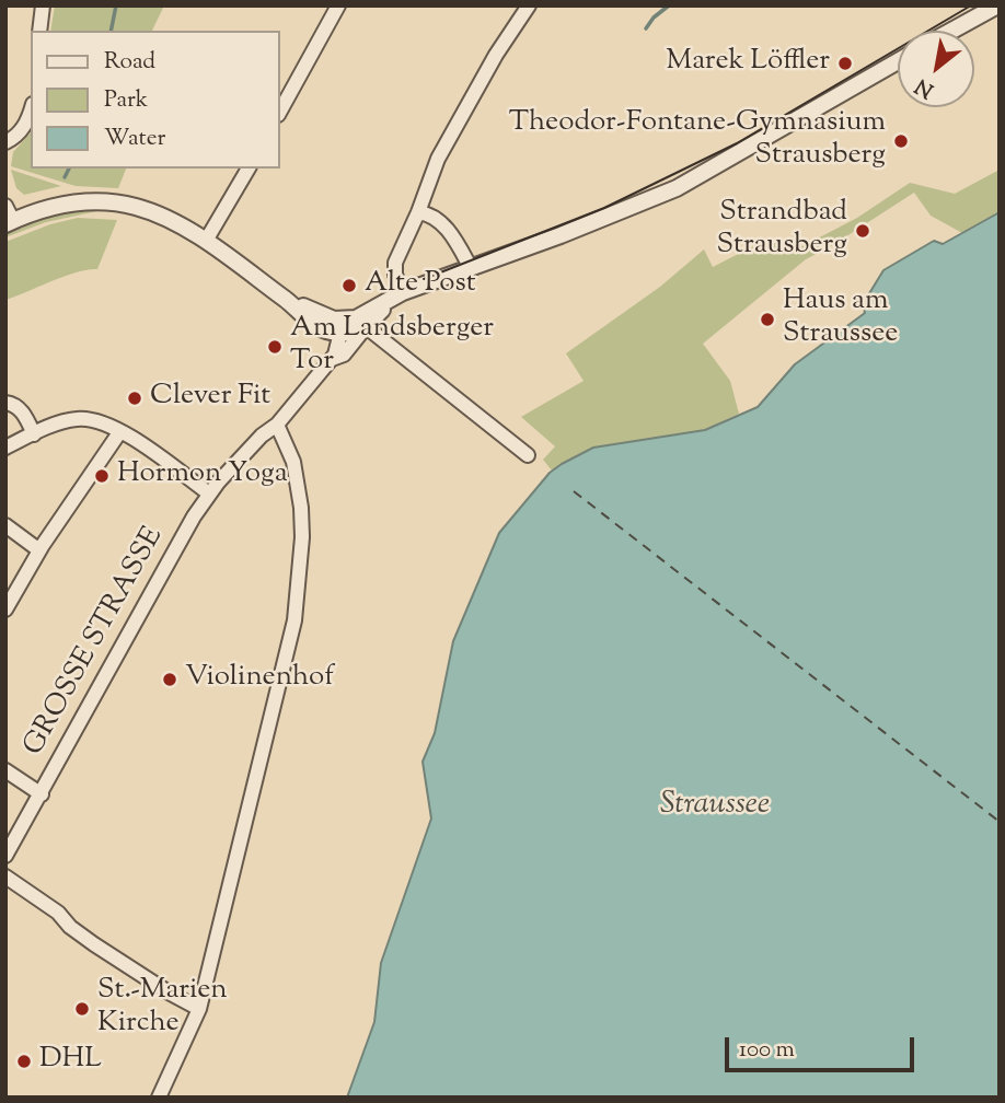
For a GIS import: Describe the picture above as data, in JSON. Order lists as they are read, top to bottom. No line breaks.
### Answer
{"streets":{"street":["GROSSE STRASSE"]},"water":["Straussee"],"places":["Marek Löffler","Theodor-Fontane-Gymnasium Strausberg","Strandbad Strausberg","Alte Post","Haus am Straussee","Am Landsberger Tor","Clever Fit","Hormon Yoga","Violinenhof","St.-Marien Kirche","DHL"],"legend":["Road","Park","Water"],"scale_bar":"100 m","north":"bottom left"}
